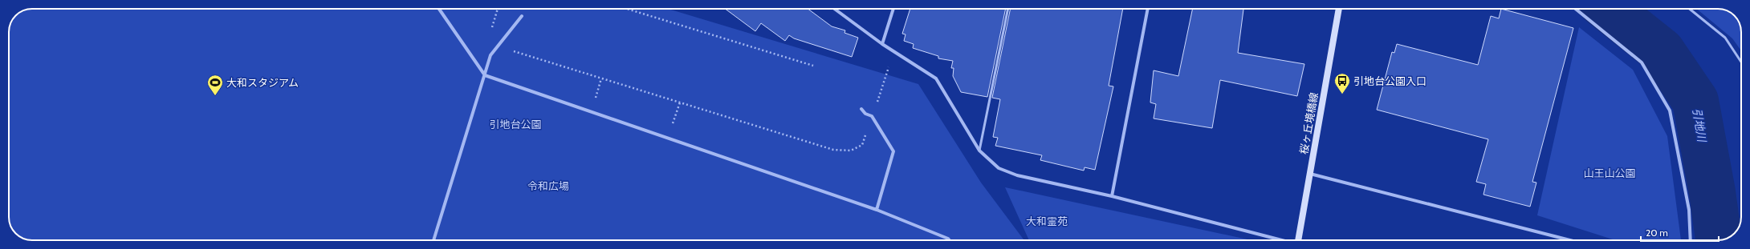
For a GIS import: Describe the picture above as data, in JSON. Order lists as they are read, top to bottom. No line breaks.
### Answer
{"streets":{"street":["桜ヶ丘境橋線"]},"water":["引地川"],"parks":["引地台公園","山王山公園","令和広場","大和霊苑"],"places":{"bus stop":["引地台公園入口"],"sports":["大和スタジアム"]},"scale_bar":"20 m"}
